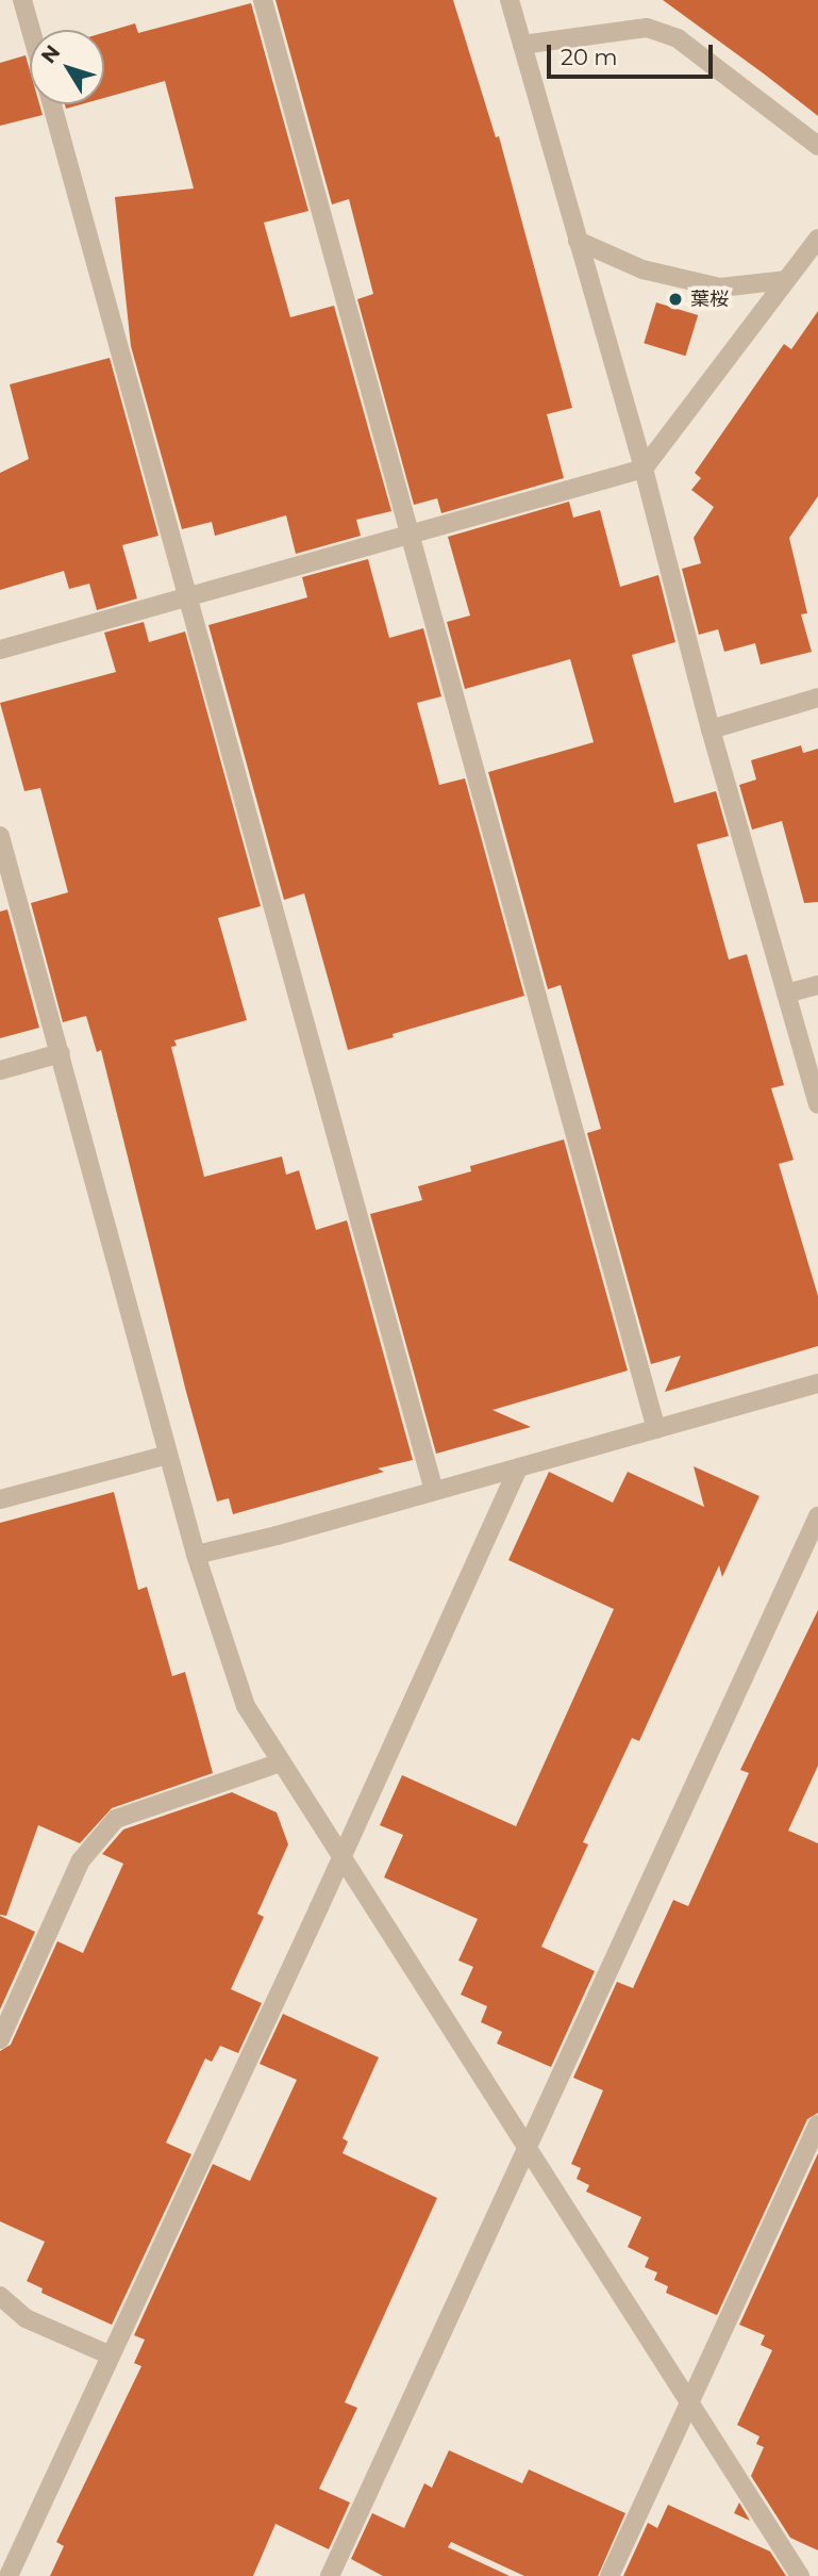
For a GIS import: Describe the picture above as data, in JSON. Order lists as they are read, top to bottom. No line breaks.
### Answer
{"places":["葉桜"],"scale_bar":"20 m","north":"top left"}
